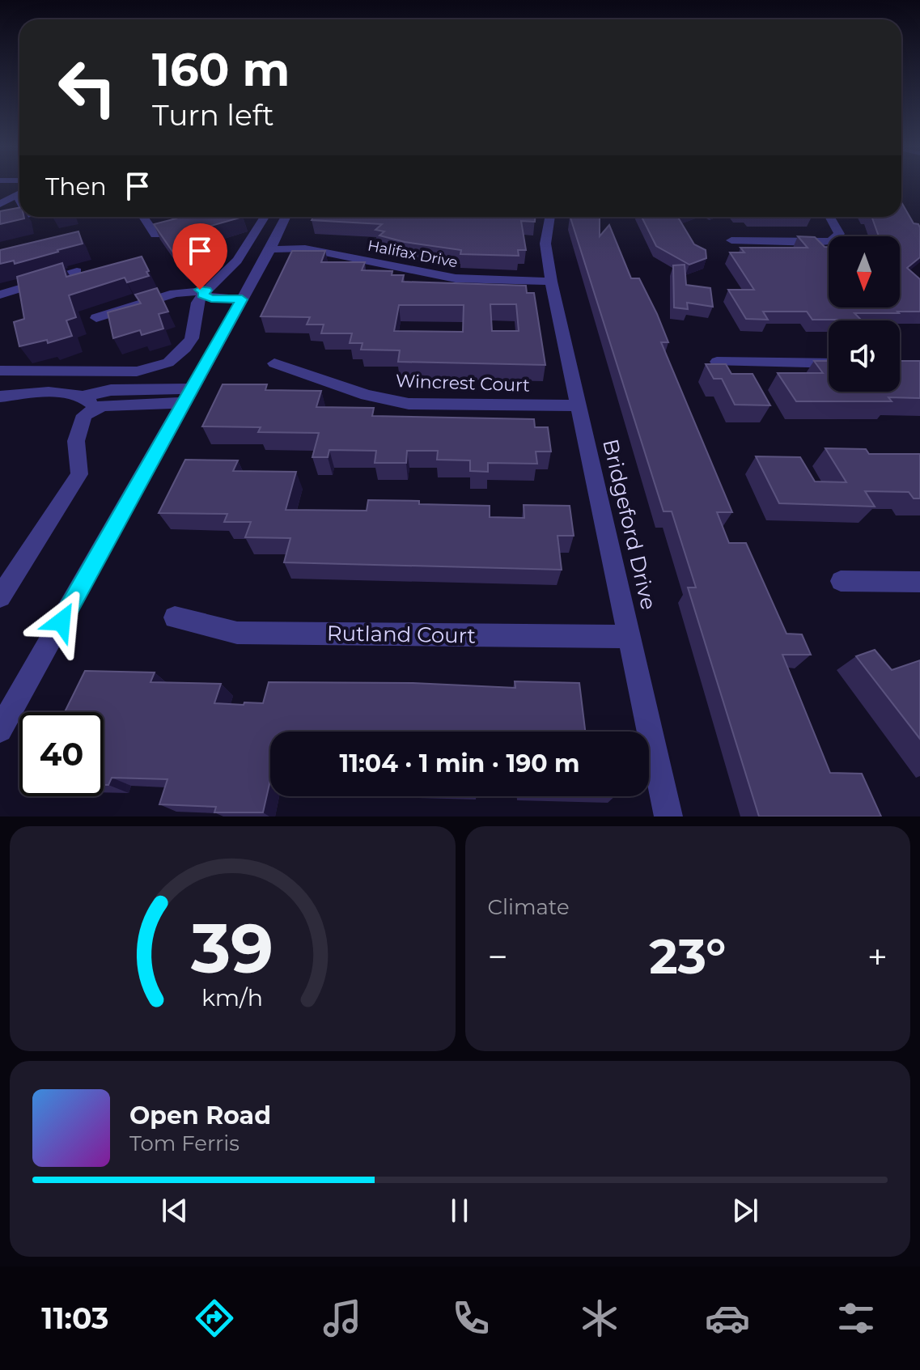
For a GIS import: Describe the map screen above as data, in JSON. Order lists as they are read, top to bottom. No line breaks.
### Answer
{"streets":{"street":["Halifax Drive","Wincrest Court","Bridgeford Drive","Rutland Court"]},"crossings":[["Halifax Drive","Bridgeford Drive"],["Wincrest Court","Bridgeford Drive"],["Bridgeford Drive","Rutland Court"]],"north":"bottom","page":{"turn":["160 m","Turn left"],"then":"Then","limit":"40","trip":"11:04 · 1 min · 190 m","tile":"Climate","heat":["−","23°","+"],"song":["Open Road","Tom Ferris"],"tabs":"11:03","gauge":["39","km/h"]}}
